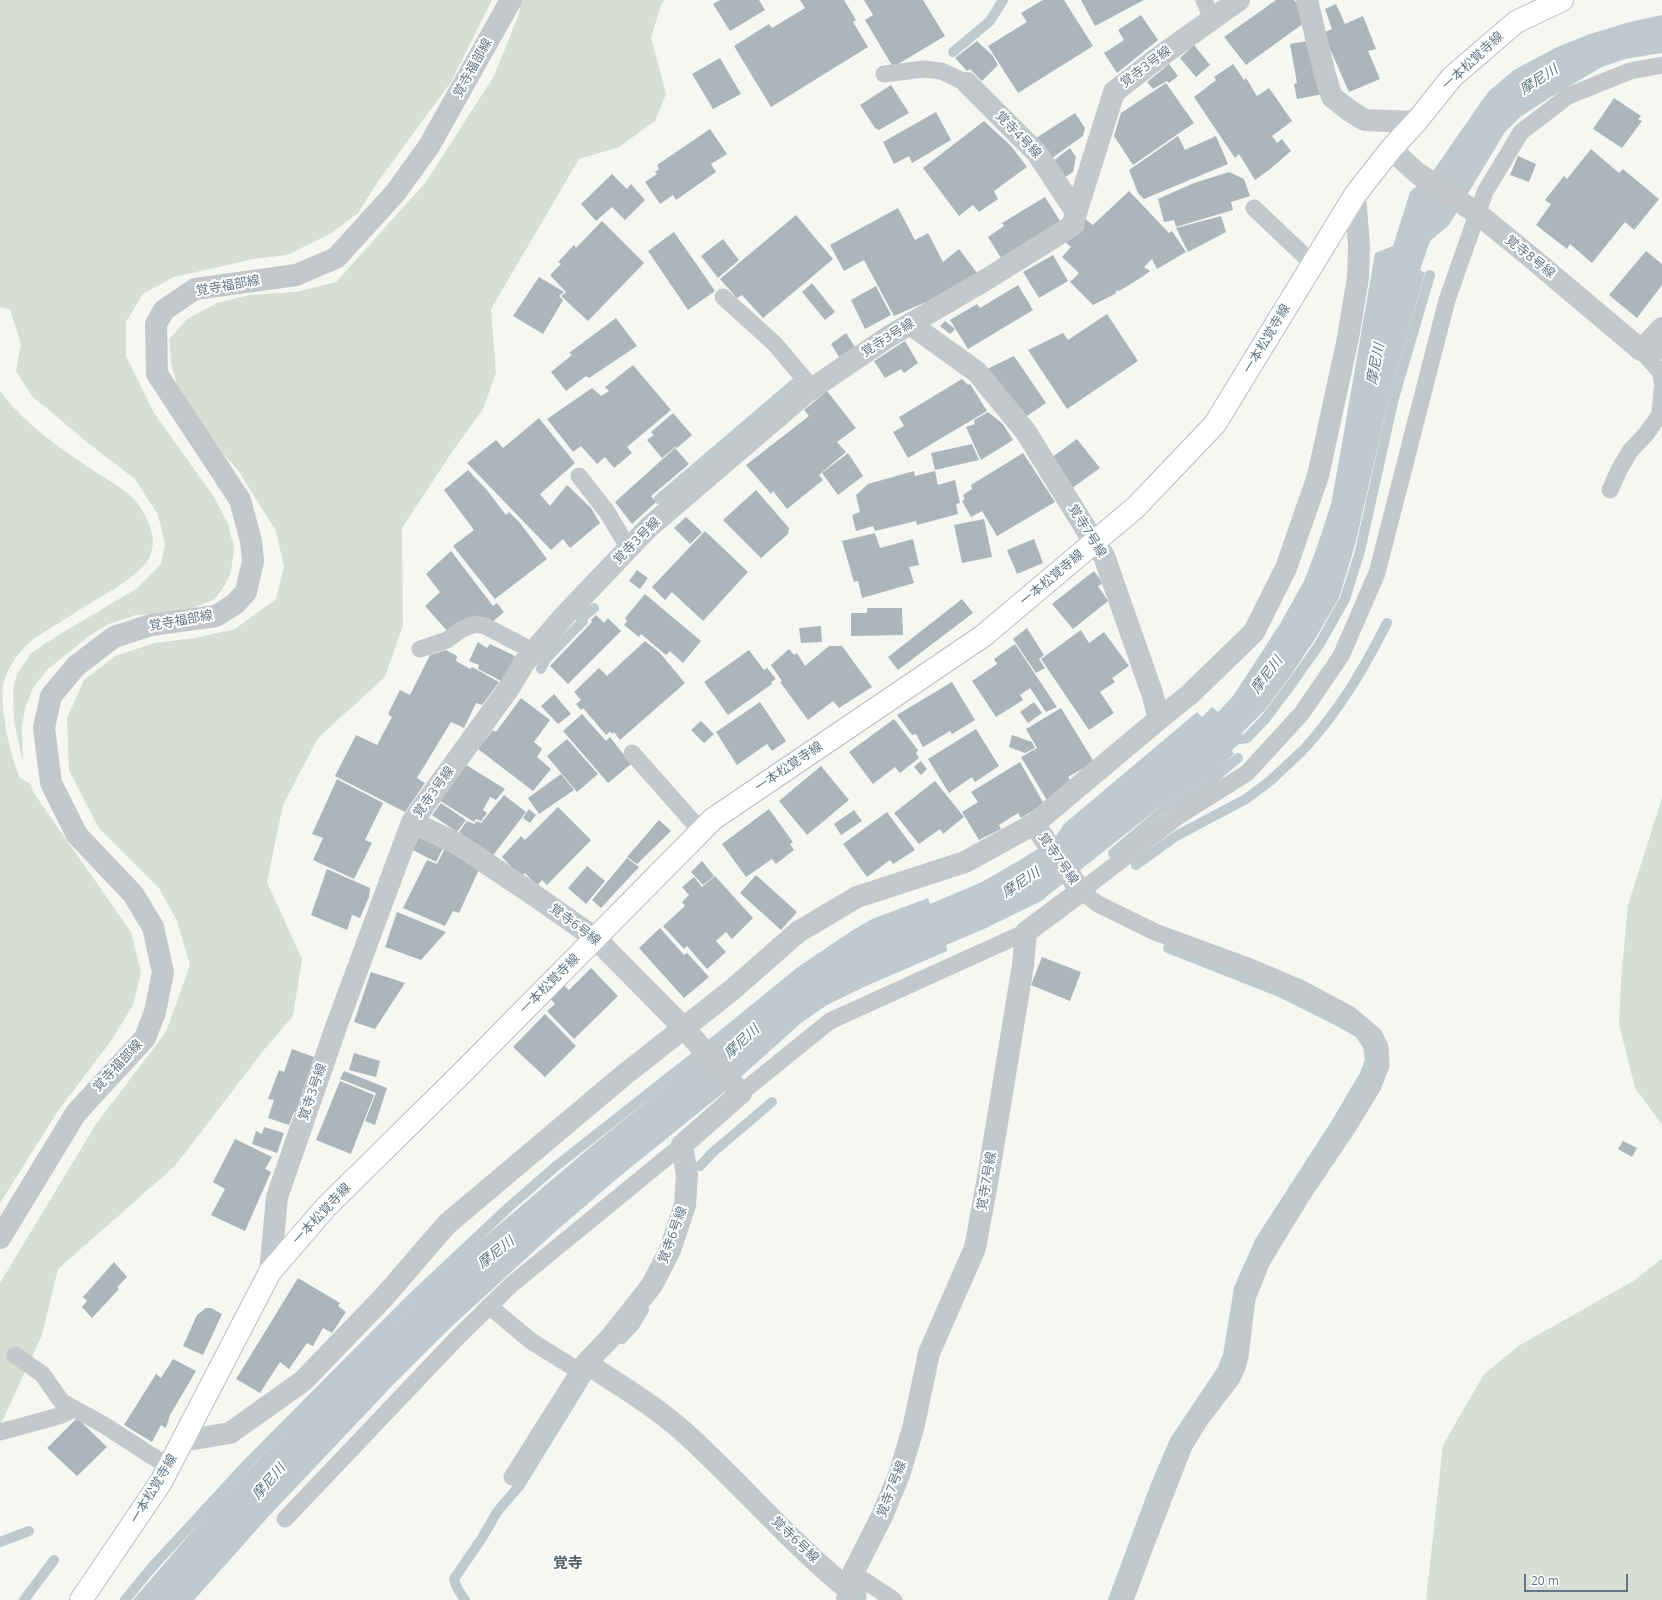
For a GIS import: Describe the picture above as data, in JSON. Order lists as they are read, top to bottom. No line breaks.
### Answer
{"streets":{"main road":["一本松覚寺線"],"street":["覚寺3号線","覚寺福部線","覚寺4号線","覚寺8号線","覚寺7号線","覚寺6号線"]},"crossings":[["一本松覚寺線","覚寺3号線"],["一本松覚寺線","覚寺8号線"],["一本松覚寺線","覚寺7号線"],["一本松覚寺線","覚寺6号線"],["覚寺3号線","覚寺4号線"],["覚寺3号線","覚寺7号線"],["覚寺3号線","覚寺6号線"],["覚寺7号線","覚寺6号線"]],"districts":["覚寺"],"water":["摩尼川"],"scale_bar":"20 m"}
